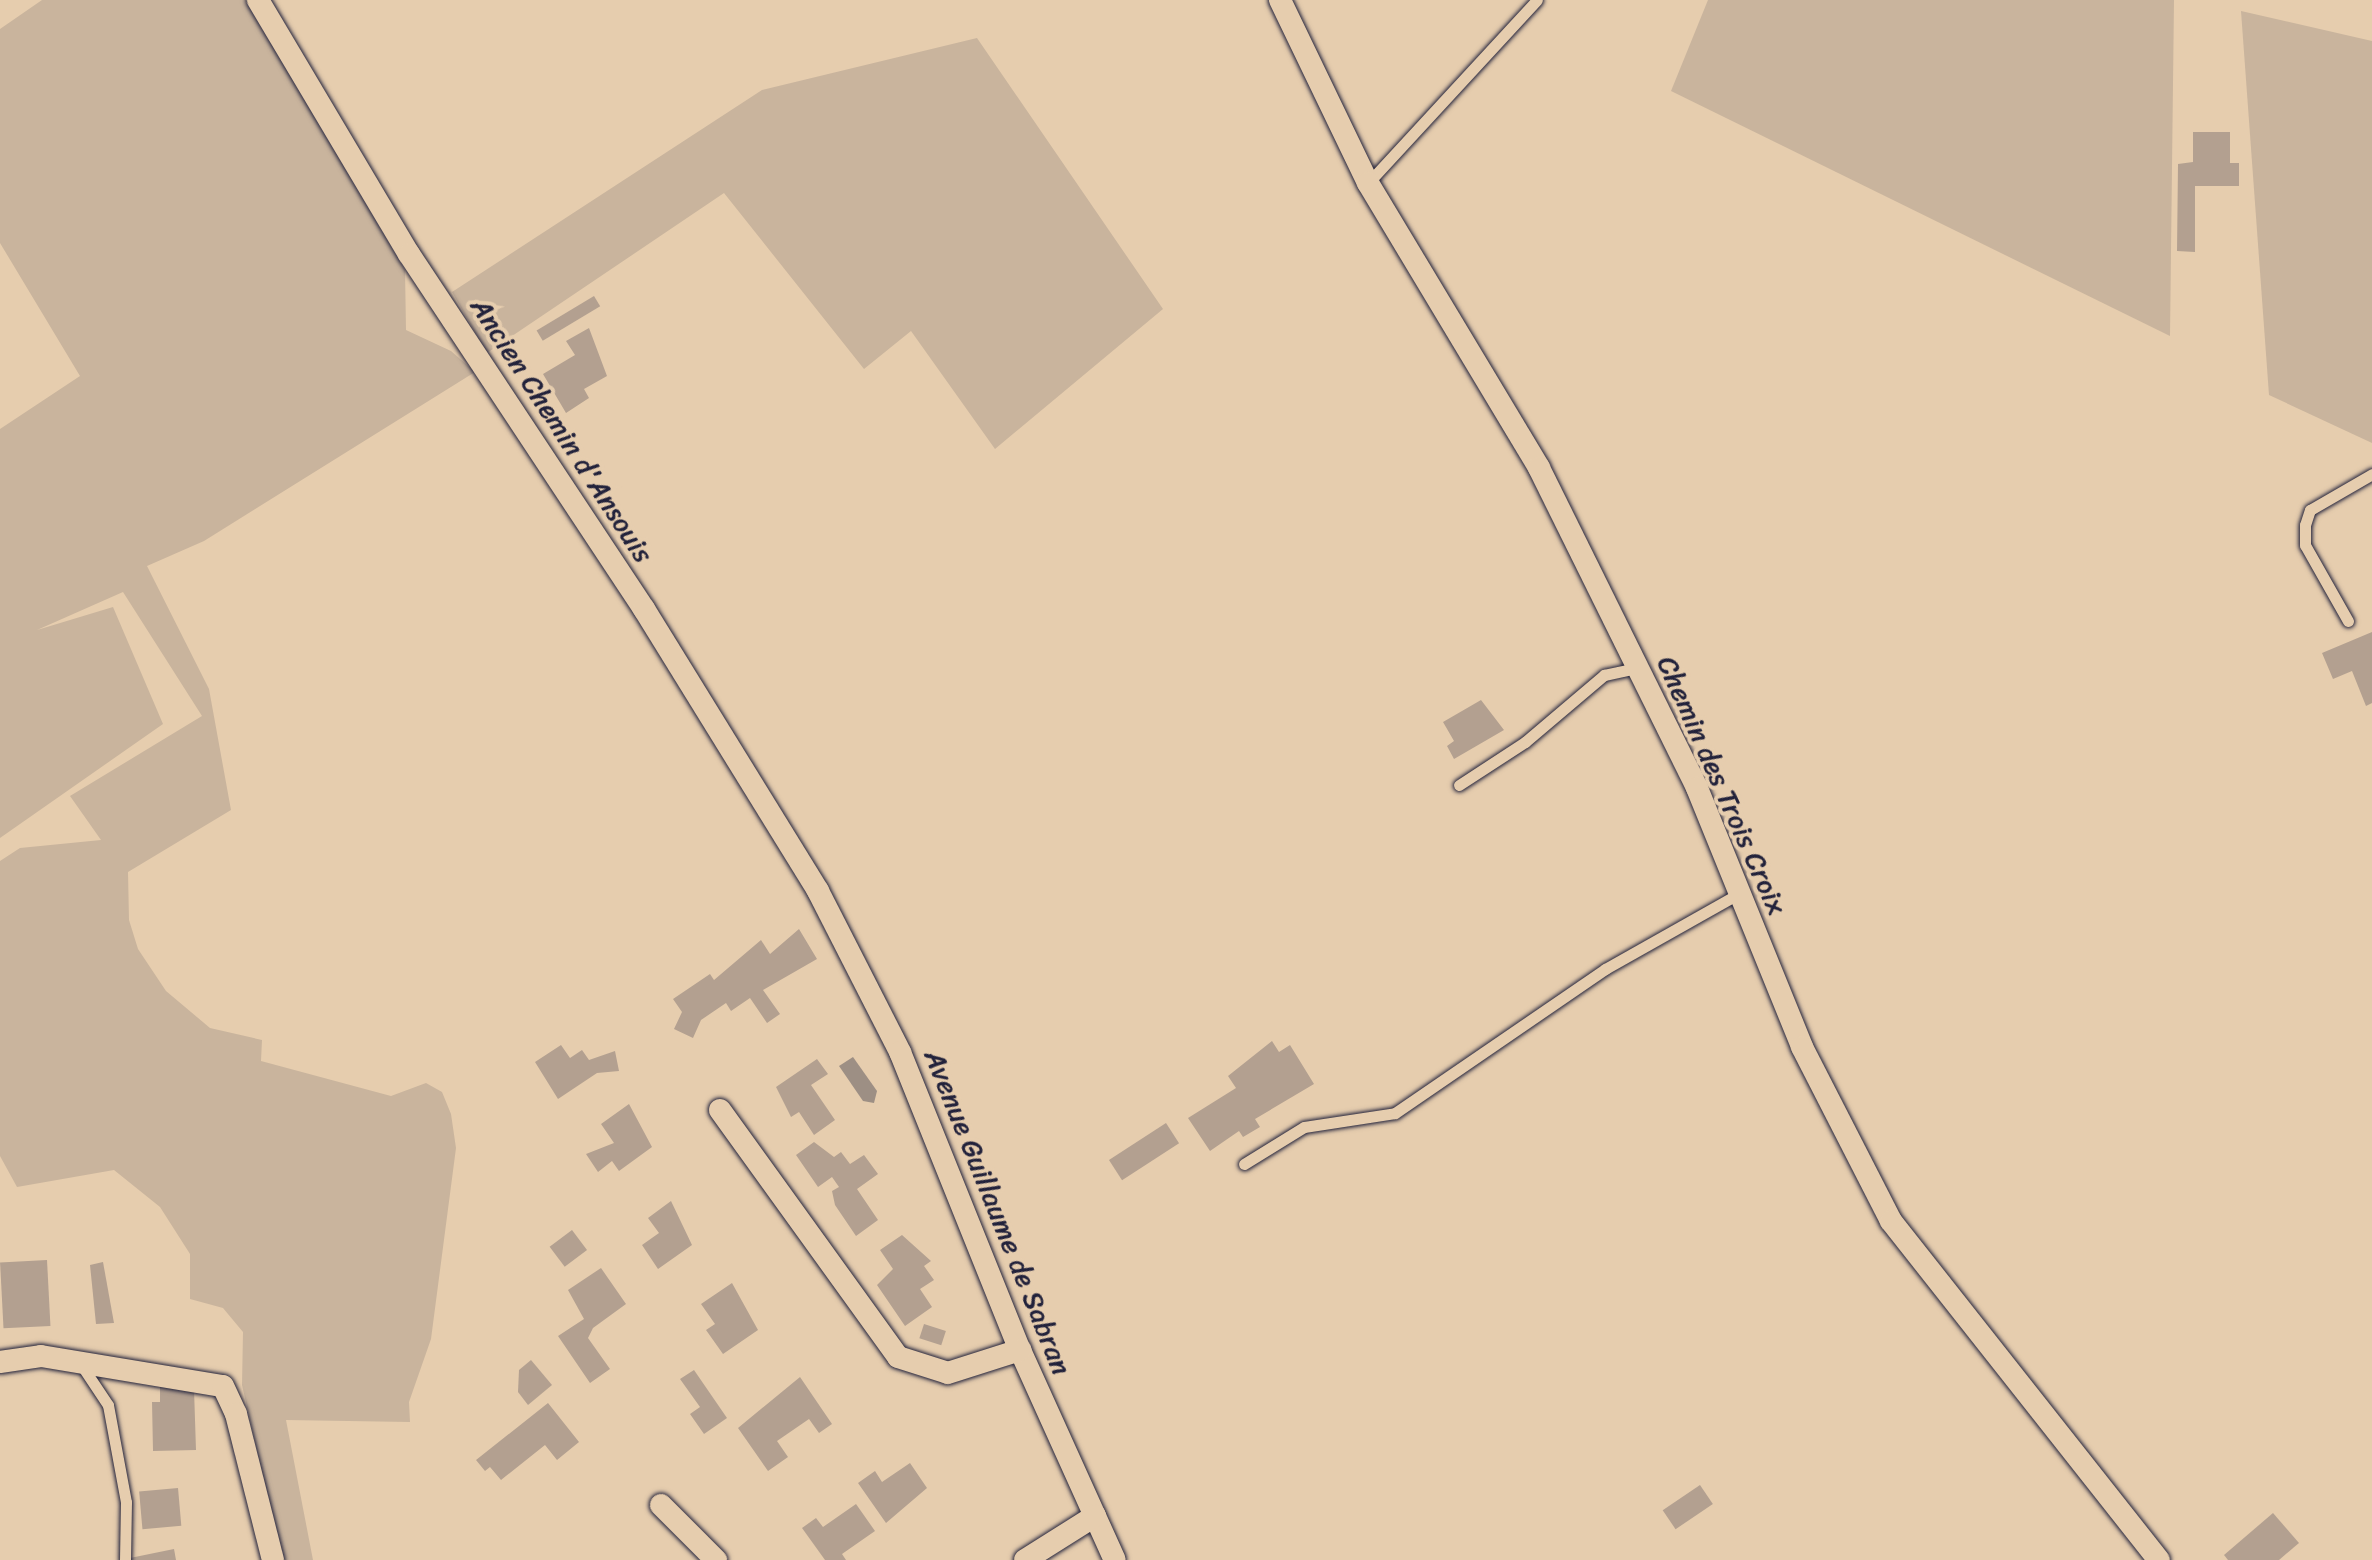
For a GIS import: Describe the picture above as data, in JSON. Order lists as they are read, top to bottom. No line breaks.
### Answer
{"streets":{"street":["Ancien Chemin d'Ansouis","Chemin des Trois Croix","Avenue Guillaume de Sabran"]},"crossings":[["Ancien Chemin d'Ansouis","Avenue Guillaume de Sabran"]]}
